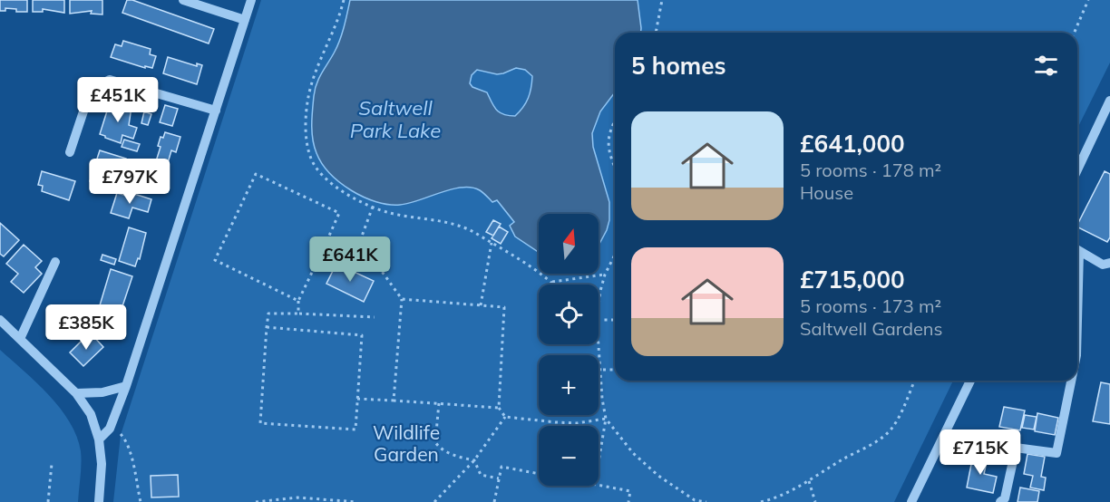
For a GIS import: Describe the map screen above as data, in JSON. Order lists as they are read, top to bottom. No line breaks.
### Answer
{"water":["Saltwell Park Lake"],"parks":["Wildlife Garden"],"north":"top","page":{"heading":"5 homes","price":["£451K","£797K","£641K","£385K","£715K"],"list":[{"name":"£641,000","note":"5 rooms · 178 m² · House"},{"name":"£715,000","note":"5 rooms · 173 m² · Saltwell Gardens"}],"map_buttons":["+","−"]}}
